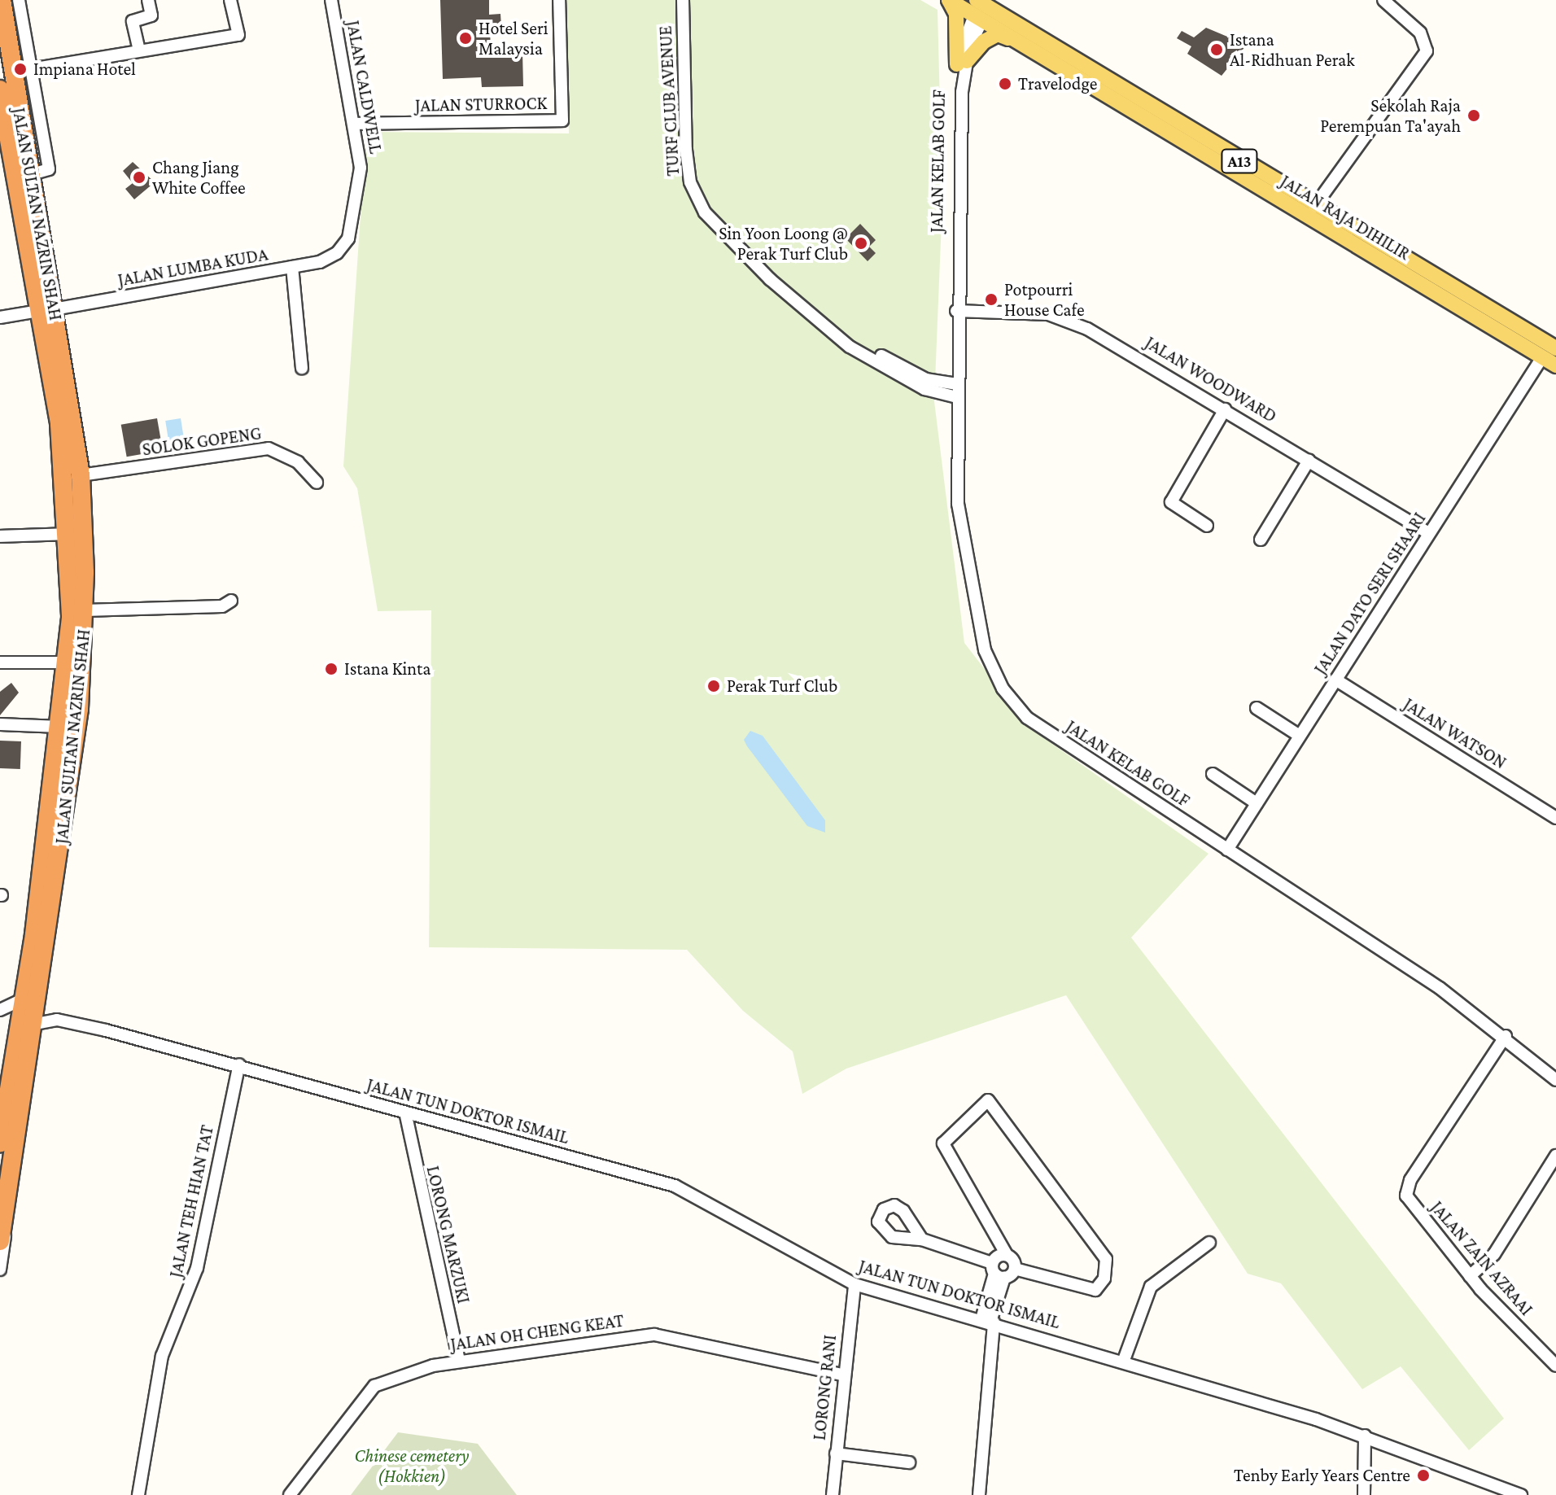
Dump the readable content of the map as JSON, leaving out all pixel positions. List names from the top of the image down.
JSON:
{
  "streets": {
    "highway": ["JALAN SULTAN NAZRIN SHAH"],
    "main road": ["A13", "JALAN RAJA DIHILIR"],
    "street": [
      "JALAN CALDWELL",
      "TURF CLUB AVENUE",
      "JALAN STURROCK",
      "JALAN KELAB GOLF",
      "JALAN LUMBA KUDA",
      "JALAN WOODWARD",
      "SOLOK GOPENG",
      "JALAN DATO SERI SHAARI",
      "JALAN WATSON",
      "JALAN TUN DOKTOR ISMAIL",
      "JALAN TEH HIAN TAT",
      "LORONG MARZUKI",
      "JALAN ZAIN AZRAAI",
      "JALAN OH CHENG KEAT",
      "LORONG RANI"
    ]
  },
  "crossings": [
    ["JALAN CALDWELL", "JALAN STURROCK"],
    ["JALAN CALDWELL", "JALAN LUMBA KUDA"],
    ["TURF CLUB AVENUE", "JALAN KELAB GOLF"],
    ["JALAN KELAB GOLF", "JALAN WOODWARD"],
    ["JALAN KELAB GOLF", "JALAN DATO SERI SHAARI"],
    ["JALAN KELAB GOLF", "JALAN ZAIN AZRAAI"],
    ["JALAN SULTAN NAZRIN SHAH", "JALAN LUMBA KUDA"],
    ["JALAN SULTAN NAZRIN SHAH", "SOLOK GOPENG"],
    ["JALAN SULTAN NAZRIN SHAH", "JALAN TUN DOKTOR ISMAIL"],
    ["JALAN RAJA DIHILIR", "JALAN DATO SERI SHAARI"],
    ["JALAN WOODWARD", "JALAN DATO SERI SHAARI"],
    ["JALAN DATO SERI SHAARI", "JALAN WATSON"],
    ["JALAN TUN DOKTOR ISMAIL", "JALAN TEH HIAN TAT"],
    ["JALAN TUN DOKTOR ISMAIL", "LORONG MARZUKI"],
    ["JALAN TUN DOKTOR ISMAIL", "LORONG RANI"],
    ["LORONG MARZUKI", "JALAN OH CHENG KEAT"],
    ["JALAN OH CHENG KEAT", "LORONG RANI"]
  ],
  "parks": ["Chinese cemetery (Hokkien)"],
  "places": [
    "Hotel Seri Malaysia",
    "Istana Al-Ridhuan Perak",
    "Impiana Hotel",
    "Travelodge",
    "Sekolah Raja Perempuan Ta'ayah",
    "Chang Jiang White Coffee",
    "Sin Yoon Loong @ Perak Turf Club",
    "Potpourri House Cafe",
    "Istana Kinta",
    "Perak Turf Club",
    "Tenby Early Years Centre"
  ]
}
